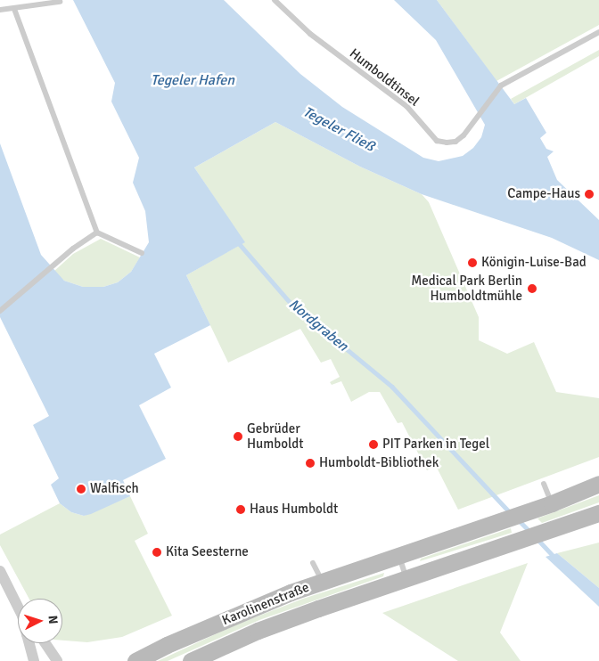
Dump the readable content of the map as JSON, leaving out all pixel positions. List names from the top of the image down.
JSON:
{
  "streets": {
    "main road": ["Karolinenstraße"],
    "lane": ["Humboldtinsel"]
  },
  "water": ["Tegeler Hafen", "Tegeler Fließ", "Nordgraben"],
  "places": [
    "Campe-Haus",
    "Königin-Luise-Bad",
    "Medical Park Berlin Humboldtmühle",
    "Gebrüder Humboldt",
    "PIT Parken in Tegel",
    "Humboldt-Bibliothek",
    "Walfisch",
    "Haus Humboldt",
    "Kita Seesterne"
  ],
  "north": "right"
}
